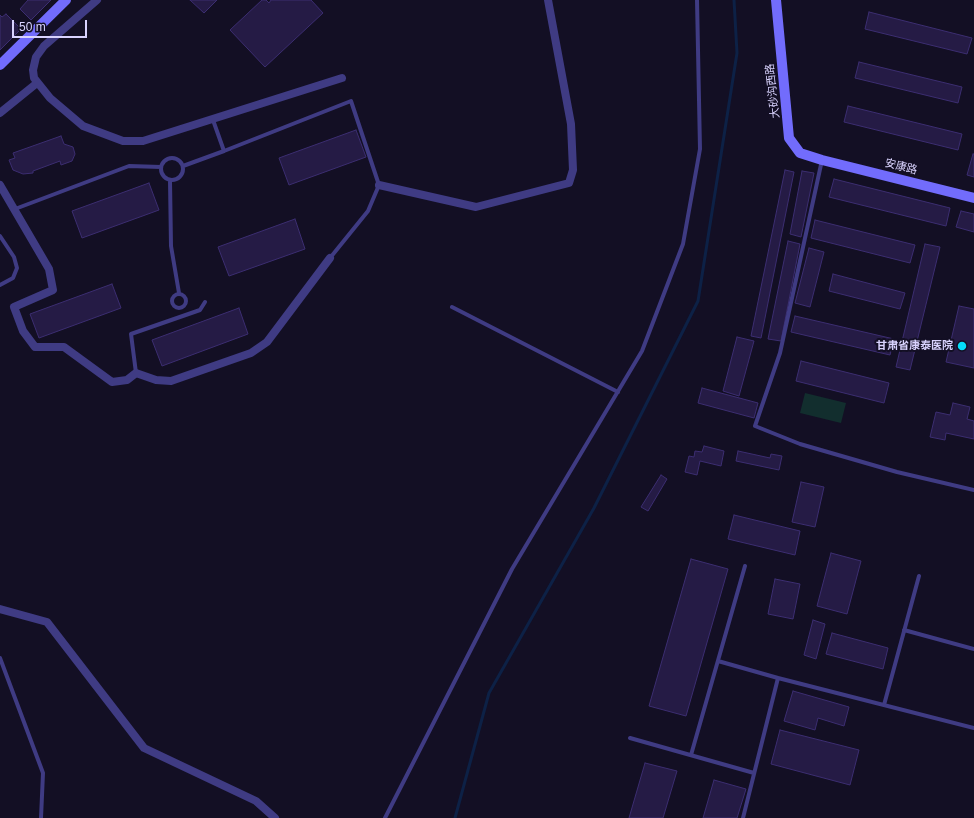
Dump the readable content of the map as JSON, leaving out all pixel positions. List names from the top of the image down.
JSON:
{
  "streets": {
    "street": ["大砂沟西路", "安康路"]
  },
  "crossings": [
    ["大砂沟西路", "安康路"]
  ],
  "places": ["甘肃省康泰医院"],
  "scale_bar": "50 m"
}
